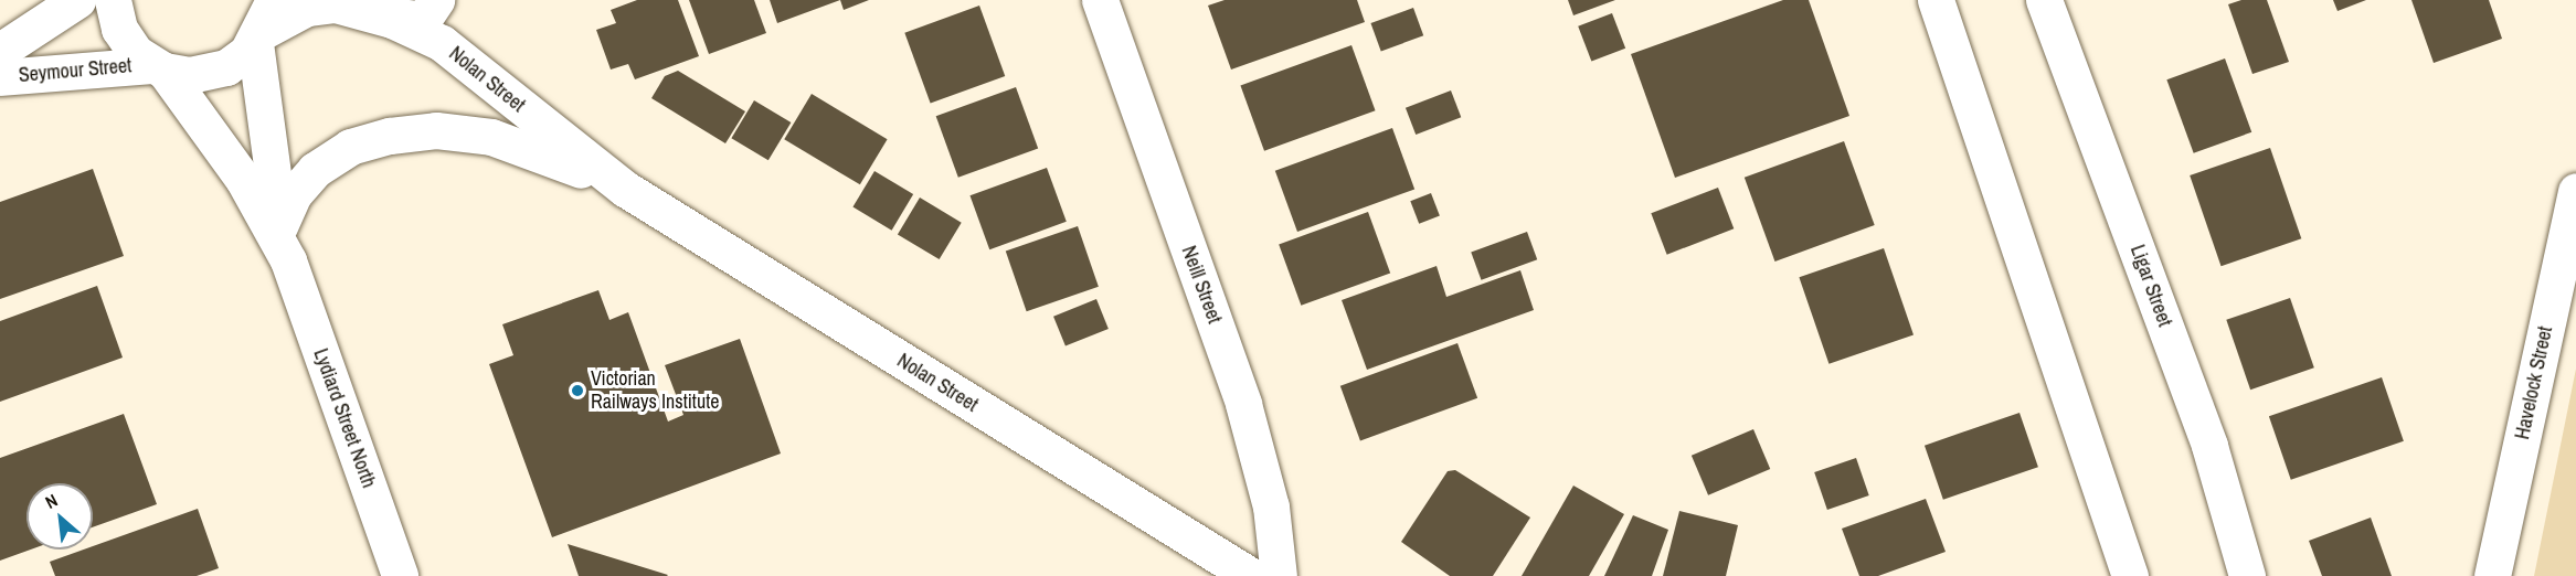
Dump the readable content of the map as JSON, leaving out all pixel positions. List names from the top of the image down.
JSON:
{
  "streets": {
    "street": [
      "Seymour Street",
      "Nolan Street",
      "Neill Street",
      "Ligar Street",
      "Havelock Street",
      "Lydiard Street North"
    ]
  },
  "crossings": [
    ["Seymour Street", "Nolan Street"],
    ["Seymour Street", "Lydiard Street North"],
    ["Nolan Street", "Lydiard Street North"]
  ],
  "places": ["Victorian Railways Institute"],
  "north": "top left"
}
